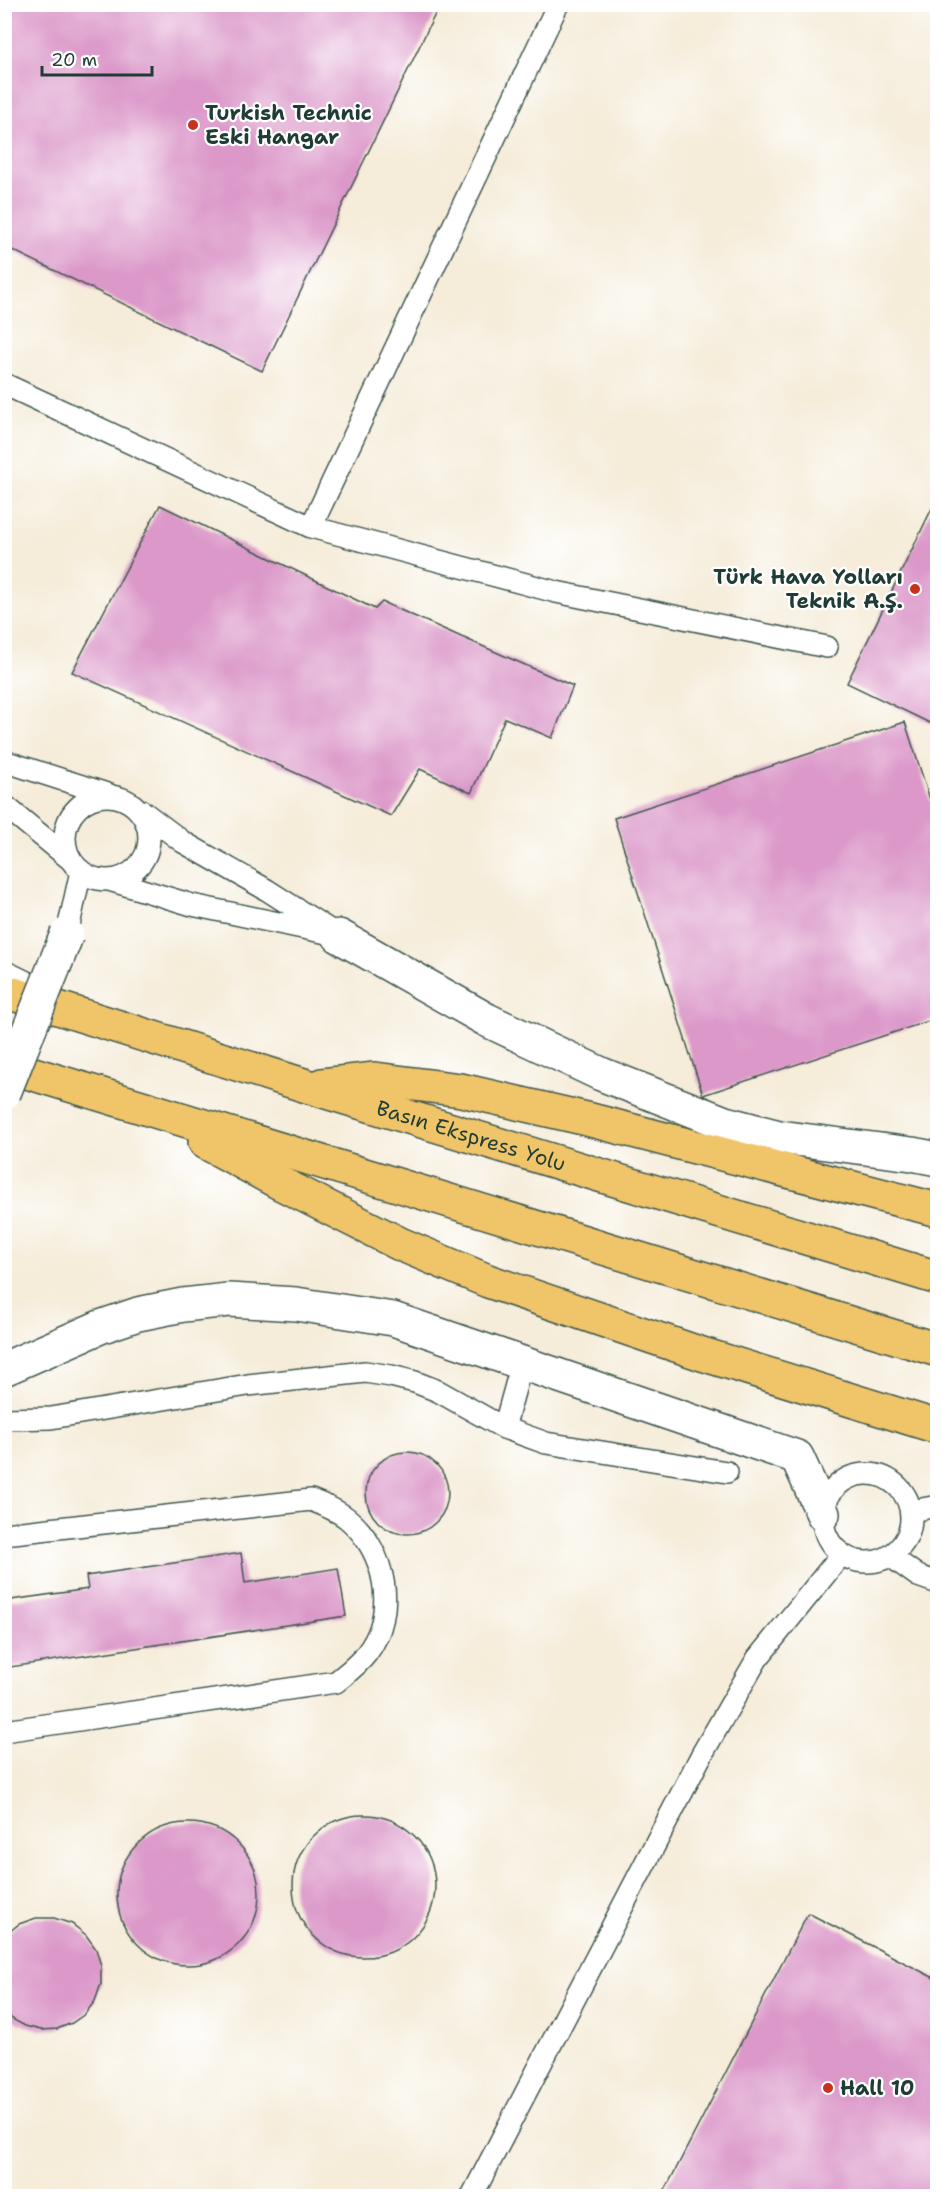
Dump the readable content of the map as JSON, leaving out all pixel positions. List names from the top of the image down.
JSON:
{
  "streets": {
    "main road": ["Basın Ekspress Yolu"]
  },
  "places": ["Turkish Technic Eski Hangar", "Türk Hava Yolları Teknik A.Ş.", "Hall 10"],
  "scale_bar": "20 m"
}
